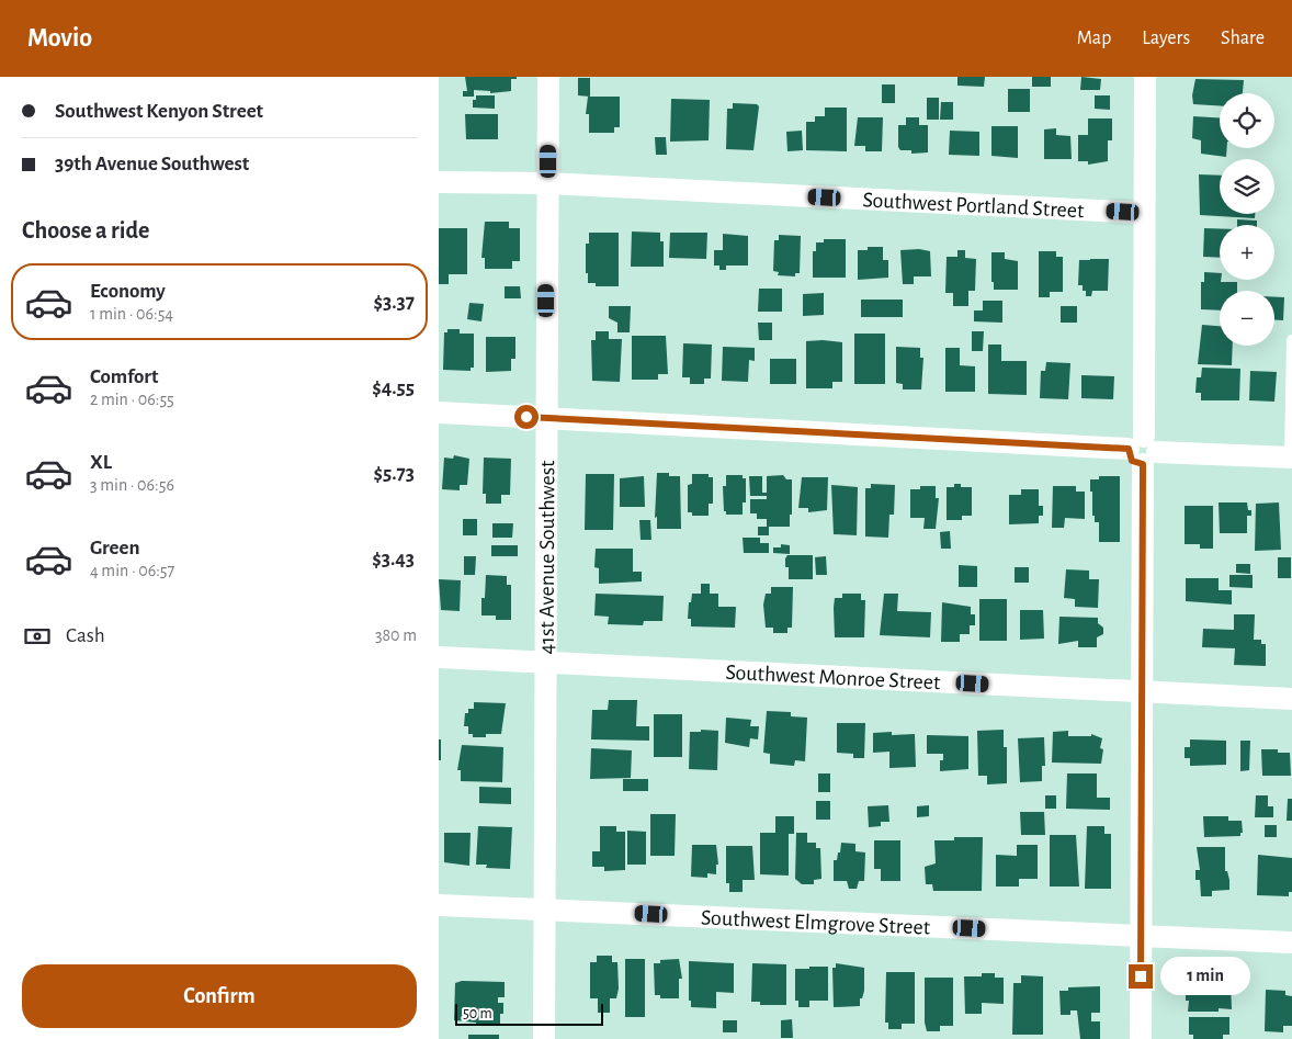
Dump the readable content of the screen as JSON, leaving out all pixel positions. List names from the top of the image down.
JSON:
{
  "streets": {
    "street": [
      "Southwest Portland Street",
      "41st Avenue Southwest",
      "Southwest Monroe Street",
      "Southwest Elmgrove Street"
    ]
  },
  "crossings": [
    ["Southwest Portland Street", "41st Avenue Southwest"],
    ["41st Avenue Southwest", "Southwest Monroe Street"],
    ["41st Avenue Southwest", "Southwest Elmgrove Street"]
  ],
  "scale_bar": "50 m",
  "page": {
    "header": "Movio",
    "nav": ["Map", "Layers", "Share"],
    "banner": ["Southwest Kenyon Street", "39th Avenue Southwest"],
    "map_buttons": ["+", "−"],
    "heading": "Choose a ride",
    "list": [
      {
        "name": "Economy",
        "note": "1 min · 06:54",
        "value": "$3.37"
      },
      {
        "name": "Comfort",
        "note": "2 min · 06:55",
        "value": "$4.55"
      },
      {
        "name": "XL",
        "note": "3 min · 06:56",
        "value": "$5.73"
      },
      {
        "name": "Green",
        "note": "4 min · 06:57",
        "value": "$3.43"
      }
    ],
    "pay": ["Cash", "380 m"],
    "buttons": "Confirm",
    "bubble": "1 min",
    "scale": "50 m"
  }
}
